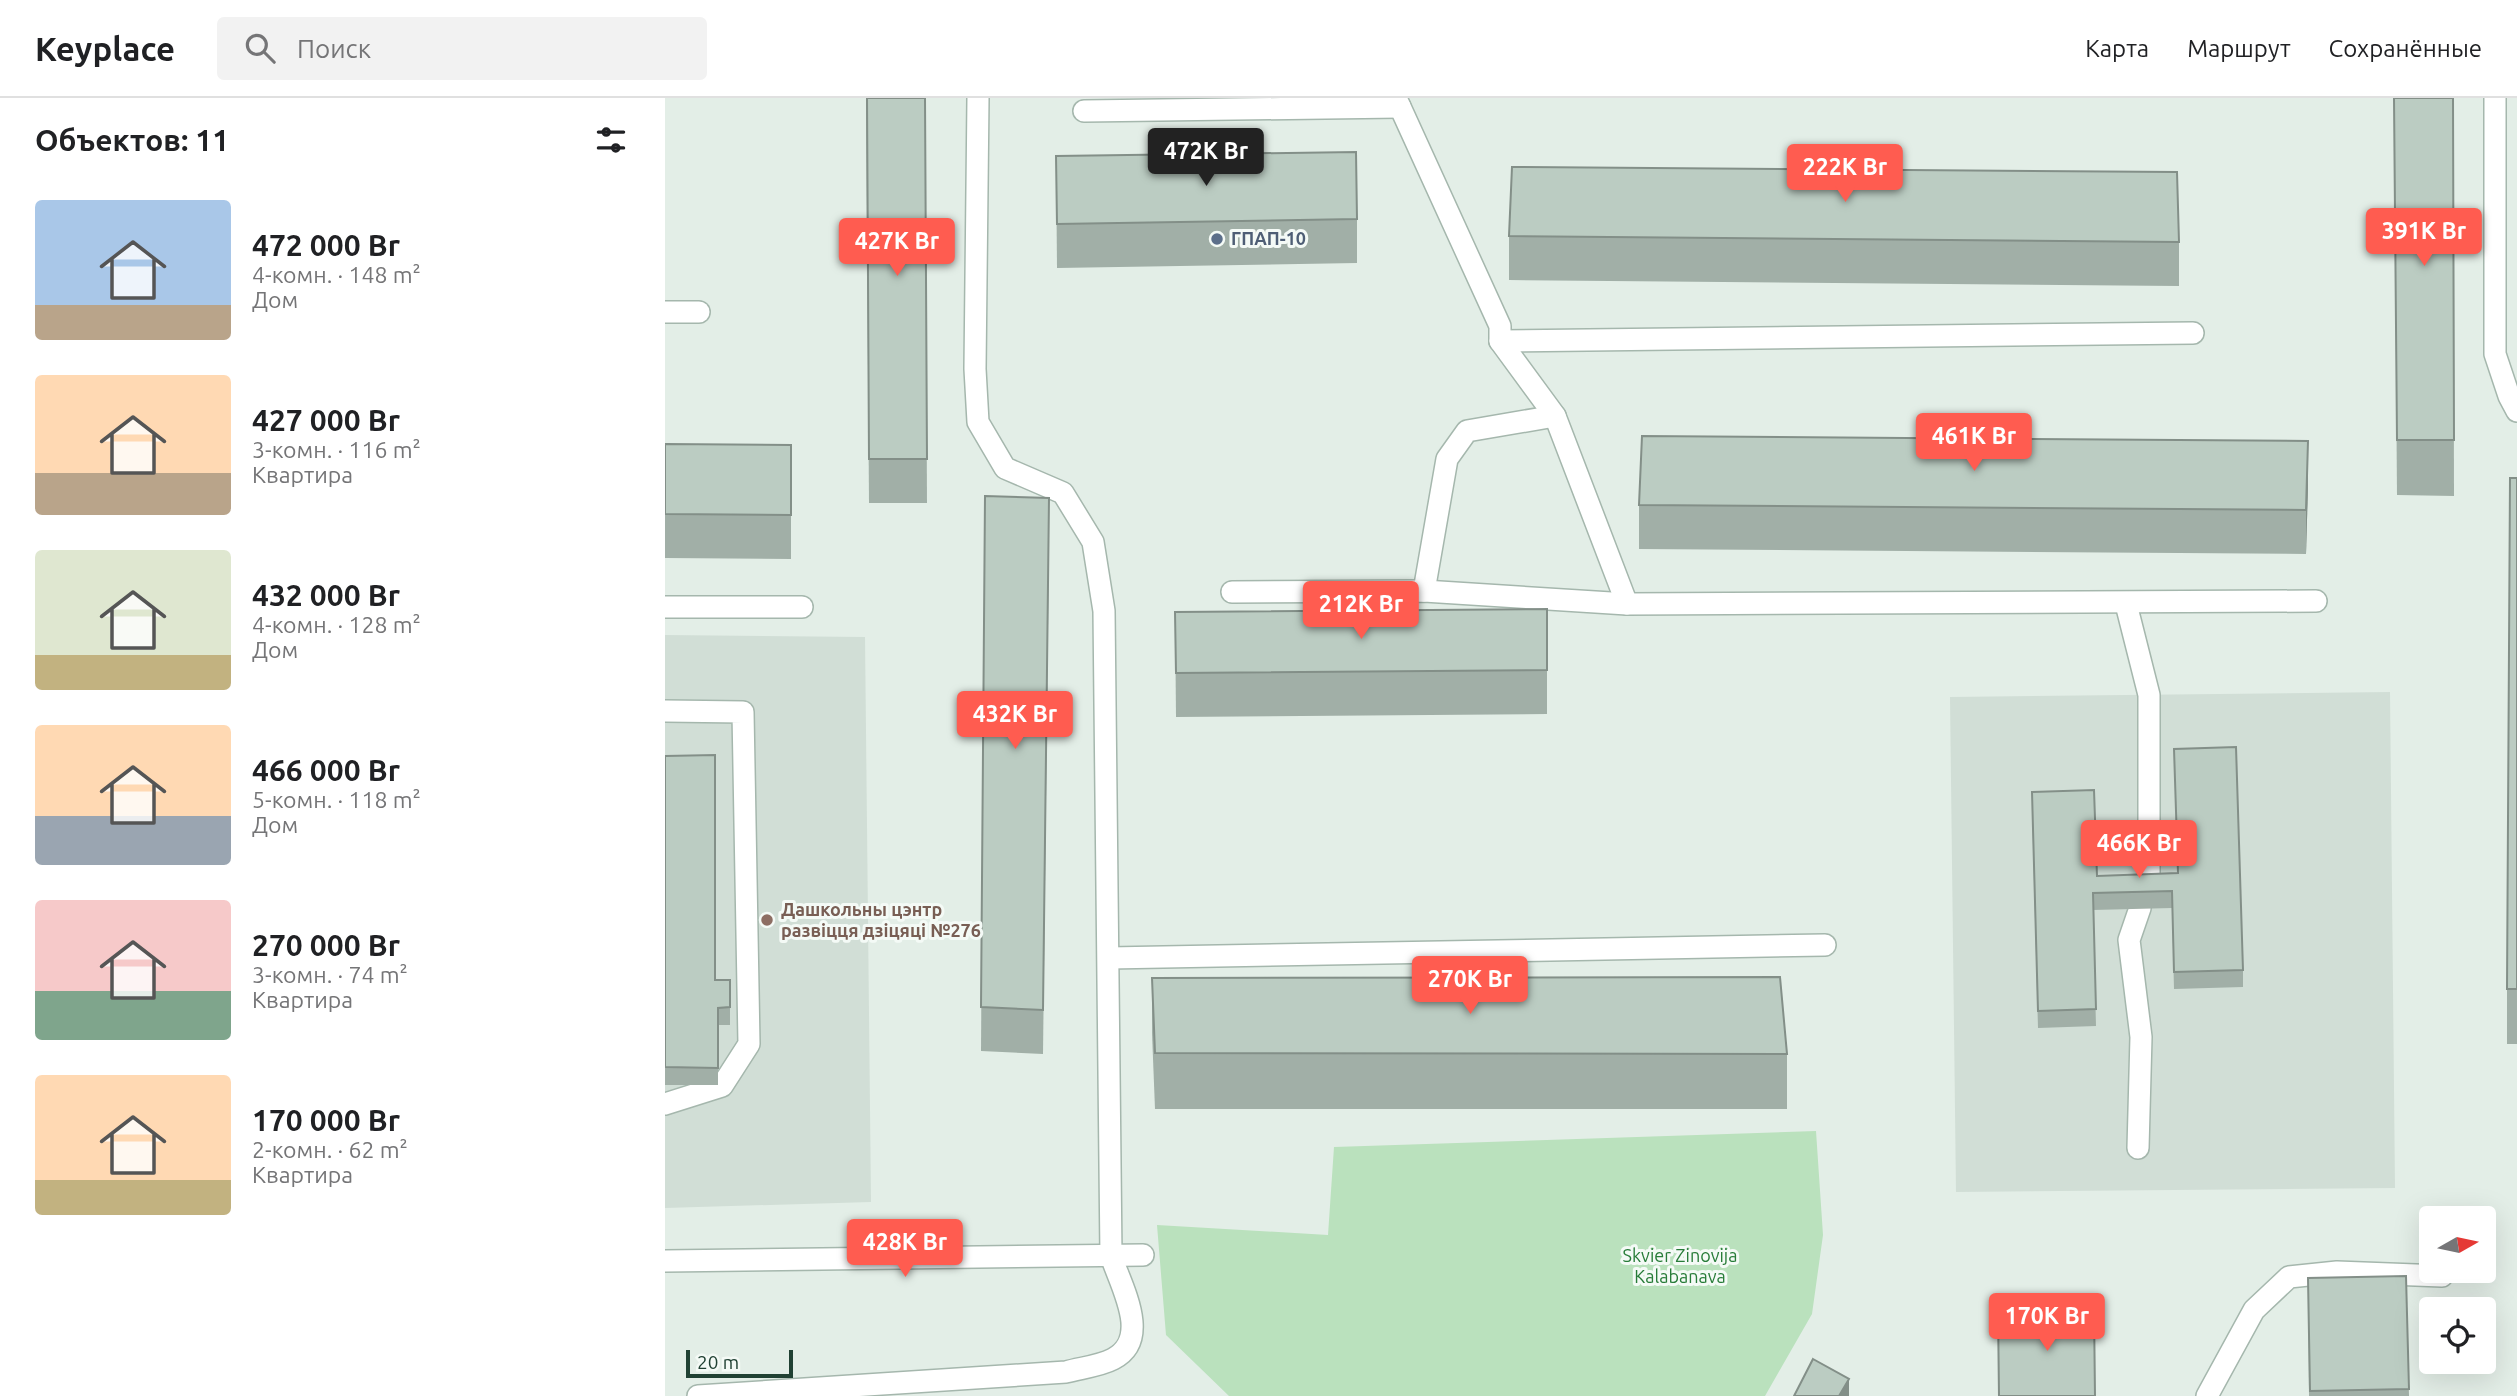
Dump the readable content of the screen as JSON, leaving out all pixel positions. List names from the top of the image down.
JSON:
{
  "parks": ["Skvier Zinovija Kalabanava"],
  "places": ["ГПАП-10", "Дашкольны цэнтр развіцця дзіцяці №276"],
  "scale_bar": "20 m",
  "north": "right",
  "page": {
    "header": "Keyplace",
    "search": "Поиск",
    "nav": ["Карта", "Маршрут", "Сохранённые"],
    "heading": "Объектов: 11",
    "price": [
      "472K Br",
      "222K Br",
      "391K Br",
      "427K Br",
      "461K Br",
      "212K Br",
      "432K Br",
      "466K Br",
      "270K Br",
      "428K Br",
      "170K Br"
    ],
    "list": [
      {
        "name": "472 000 Br",
        "note": "4-комн. · 148 m² · Дом"
      },
      {
        "name": "427 000 Br",
        "note": "3-комн. · 116 m² · Квартира"
      },
      {
        "name": "432 000 Br",
        "note": "4-комн. · 128 m² · Дом"
      },
      {
        "name": "466 000 Br",
        "note": "5-комн. · 118 m² · Дом"
      },
      {
        "name": "270 000 Br",
        "note": "3-комн. · 74 m² · Квартира"
      },
      {
        "name": "170 000 Br",
        "note": "2-комн. · 62 m² · Квартира"
      }
    ],
    "scale": "20 m"
  }
}
